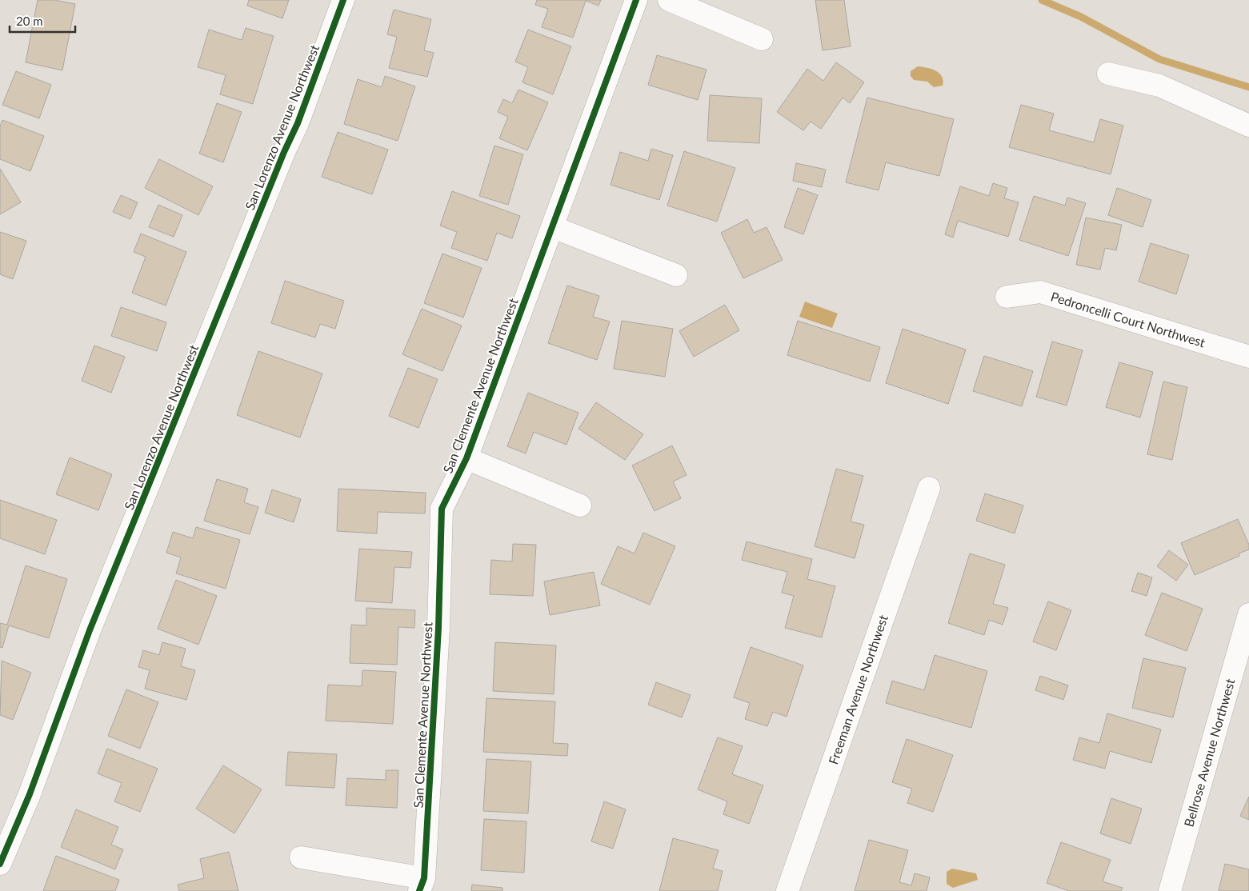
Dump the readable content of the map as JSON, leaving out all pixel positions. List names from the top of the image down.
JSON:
{
  "streets": {
    "street": [
      "San Lorenzo Avenue Northwest",
      "Pedroncelli Court Northwest",
      "San Clemente Avenue Northwest",
      "Freeman Avenue Northwest",
      "Bellrose Avenue Northwest"
    ]
  },
  "scale_bar": "20 m"
}
